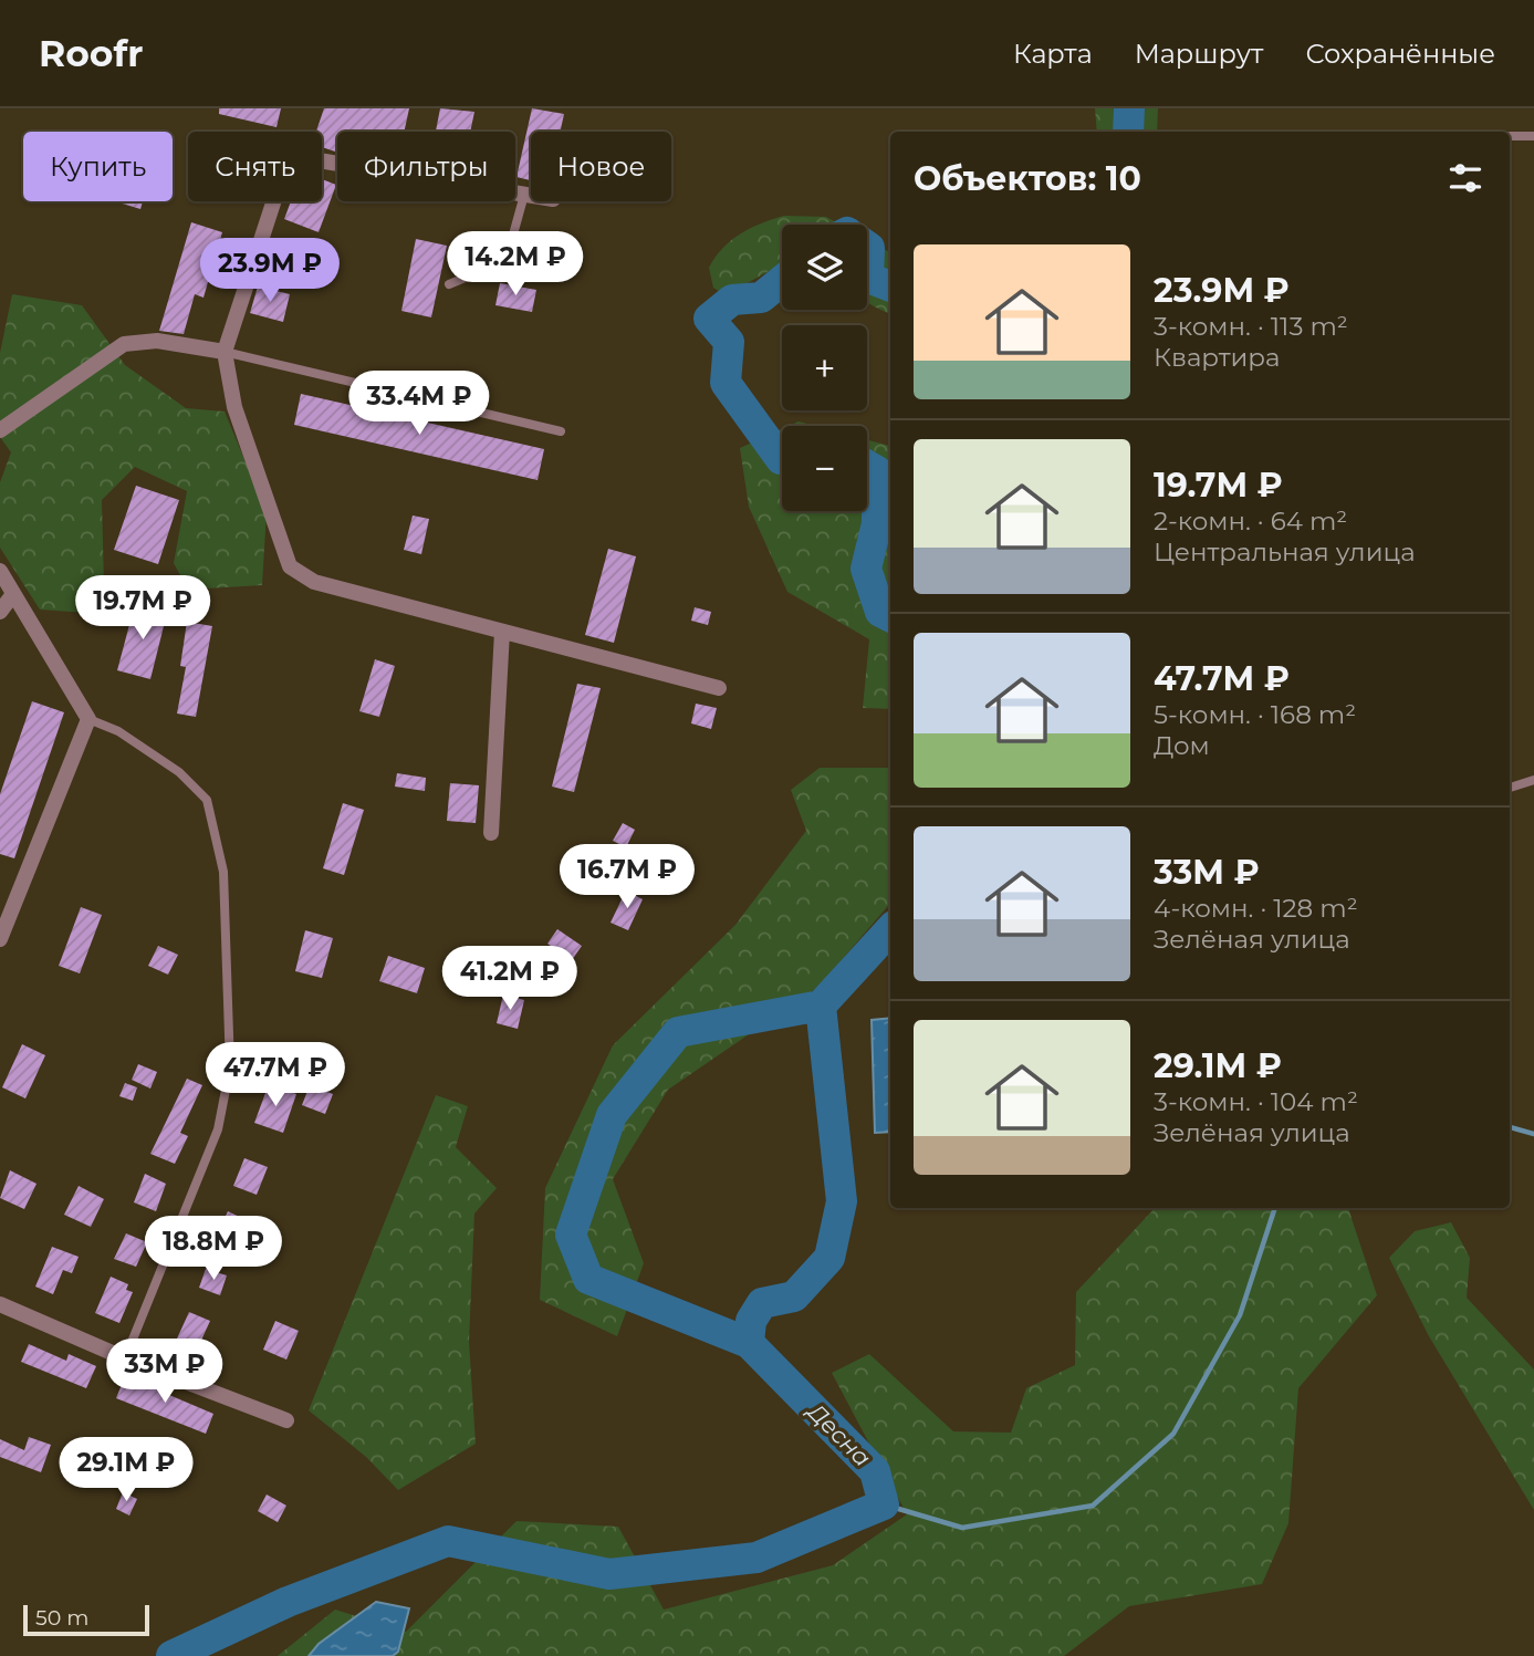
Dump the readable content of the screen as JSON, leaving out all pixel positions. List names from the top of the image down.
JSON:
{
  "water": ["Десна"],
  "scale_bar": "50 m",
  "page": {
    "header": "Roofr",
    "nav": ["Карта", "Маршрут", "Сохранённые"],
    "chip": [
      "Купить",
      "Снять",
      "Фильтры",
      "Новое"
    ],
    "heading": "Объектов: 10",
    "map_buttons": ["+", "−"],
    "list": [
      {
        "name": "23.9M ₽",
        "note": "3-комн. · 113 m² · Квартира"
      },
      {
        "name": "19.7M ₽",
        "note": "2-комн. · 64 m² · Центральная улица"
      },
      {
        "name": "47.7M ₽",
        "note": "5-комн. · 168 m² · Дом"
      },
      {
        "name": "33M ₽",
        "note": "4-комн. · 128 m² · Зелёная улица"
      },
      {
        "name": "29.1M ₽",
        "note": "3-комн. · 104 m² · Зелёная улица"
      }
    ],
    "price": [
      "14.2M ₽",
      "23.9M ₽",
      "33.4M ₽",
      "19.7M ₽",
      "16.7M ₽",
      "41.2M ₽",
      "47.7M ₽",
      "18.8M ₽",
      "33M ₽",
      "29.1M ₽"
    ],
    "scale": "50 m"
  }
}
